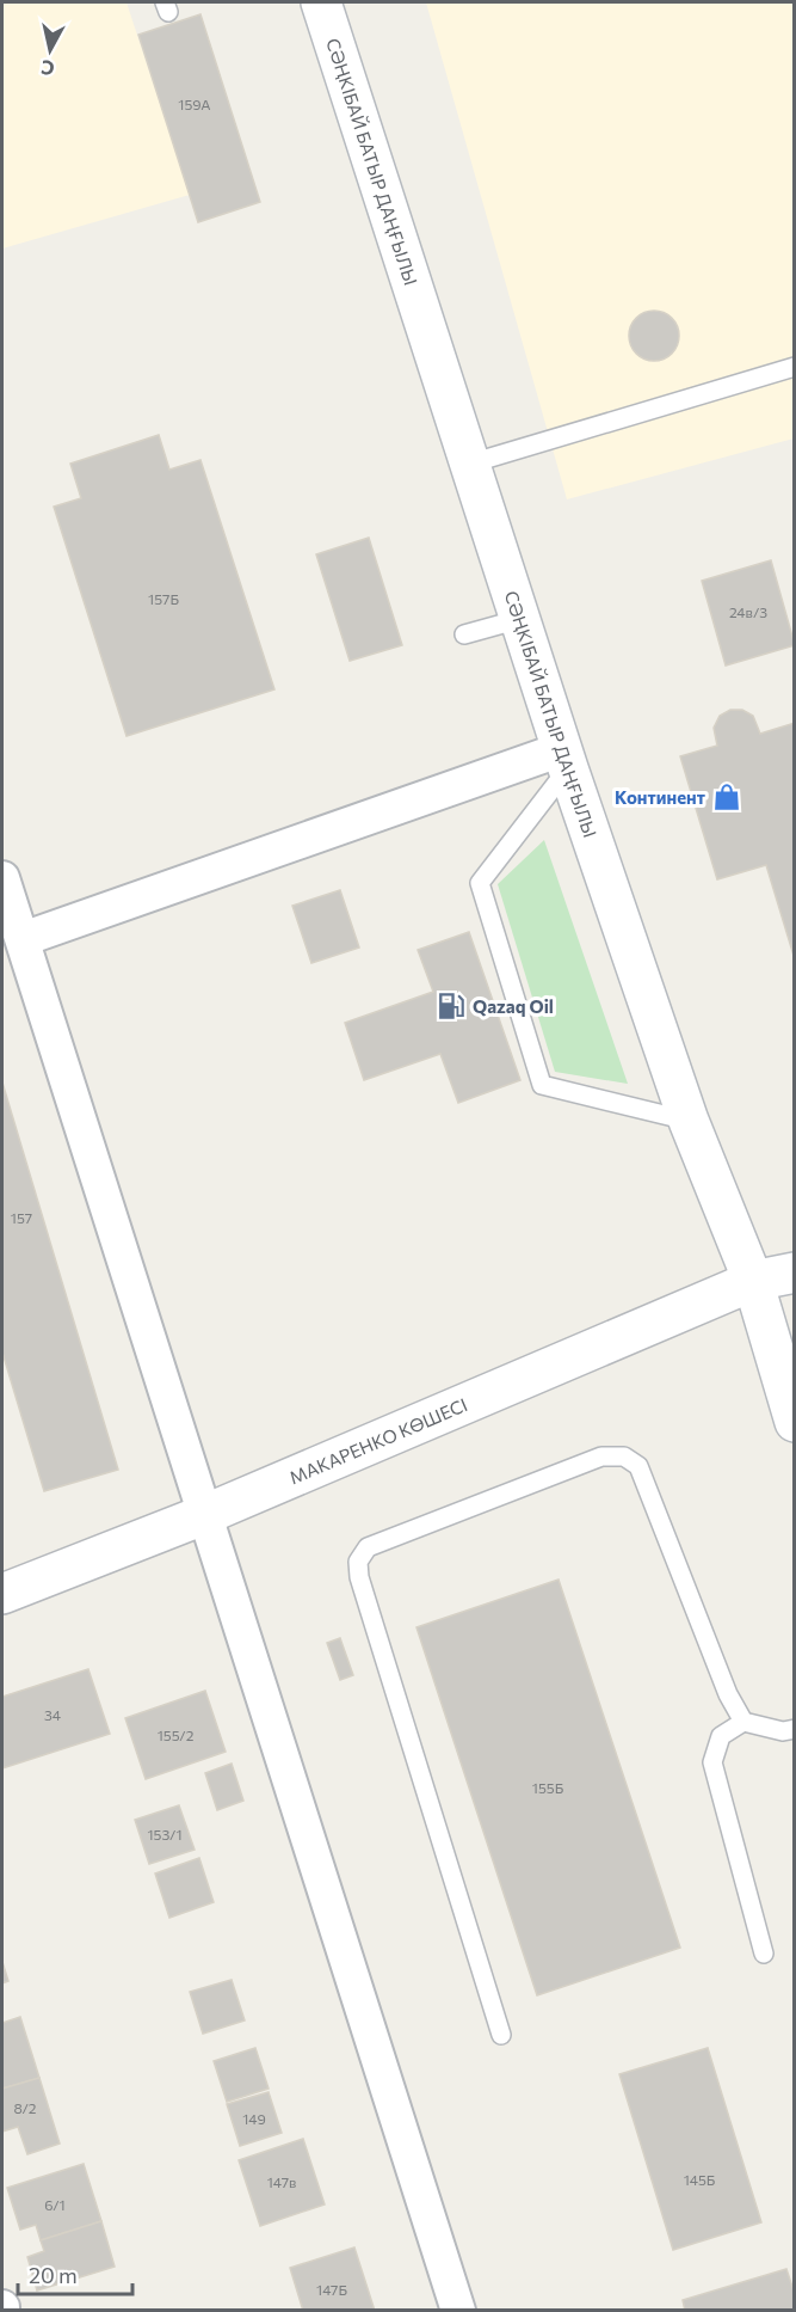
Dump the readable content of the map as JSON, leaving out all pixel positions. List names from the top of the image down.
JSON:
{
  "streets": {
    "main road": ["СӘҢКІБАЙ БАТЫР ДАҢҒЫЛЫ", "МАКАРЕНКО КӨШЕСІ"]
  },
  "crossings": [
    ["СӘҢКІБАЙ БАТЫР ДАҢҒЫЛЫ", "МАКАРЕНКО КӨШЕСІ"]
  ],
  "places": {
    "shop": ["Континент"],
    "fuel station": ["Qazaq Oil"]
  },
  "house_numbers": [
    "159А",
    "157Б",
    "24в/3",
    "157",
    "34",
    "155/2",
    "155Б",
    "153/1",
    "8/2",
    "149",
    "145Б",
    "147в",
    "6/1",
    "147Б"
  ],
  "scale_bar": "20 m",
  "north": "bottom"
}
